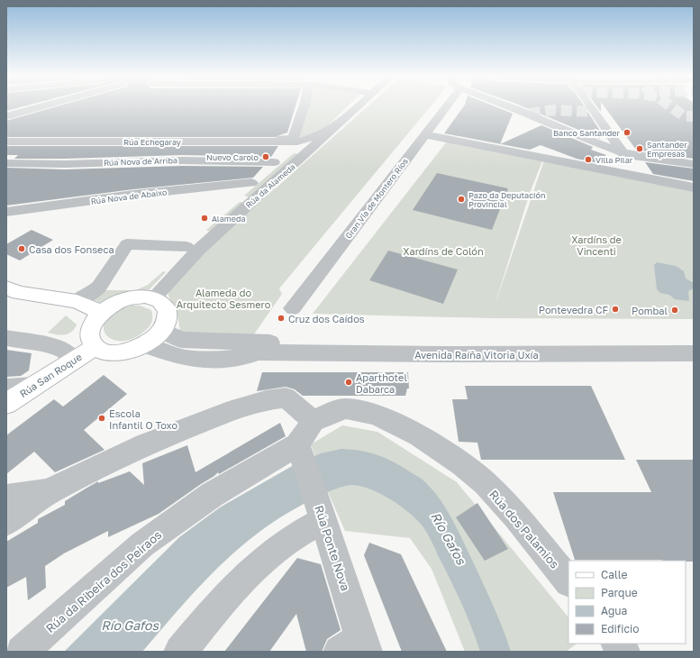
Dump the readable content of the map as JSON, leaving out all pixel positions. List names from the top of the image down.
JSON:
{
  "streets": {
    "main road": ["Rúa San Roque"],
    "street": [
      "Rúa Echegaray",
      "Rúa Nova de Arriba",
      "Rúa da Alameda",
      "Rúa Nova de Abaixo",
      "Gran Vía de Montero Ríos",
      "Avenida Raíña Vitoria Uxía",
      "Rúa dos Palamios",
      "Rúa Ponte Nova",
      "Rúa da Ribeira dos Peiraos"
    ]
  },
  "crossings": [
    ["Rúa Echegaray", "Rúa da Alameda"],
    ["Rúa da Alameda", "Avenida Raíña Vitoria Uxía"],
    ["Rúa da Alameda", "Rúa San Roque"],
    ["Avenida Raíña Vitoria Uxía", "Rúa San Roque"],
    ["Rúa Ponte Nova", "Rúa da Ribeira dos Peiraos"]
  ],
  "water": ["Río Gafos"],
  "parks": ["Xardíns de Vincenti", "Xardíns de Colón", "Alameda do Arquitecto Sesmero"],
  "places": [
    "Banco Santander",
    "Santander Empresas",
    "Nuevo Carolo",
    "Villa Pilar",
    "Pazo da Deputación Provincial",
    "Alameda",
    "Casa dos Fonseca",
    "Pontevedra CF",
    "Pombal",
    "Cruz dos Caídos",
    "Aparthotel Dabarca",
    "Escola Infantil O Toxo"
  ],
  "legend": [
    "Calle",
    "Parque",
    "Agua",
    "Edificio"
  ]
}
